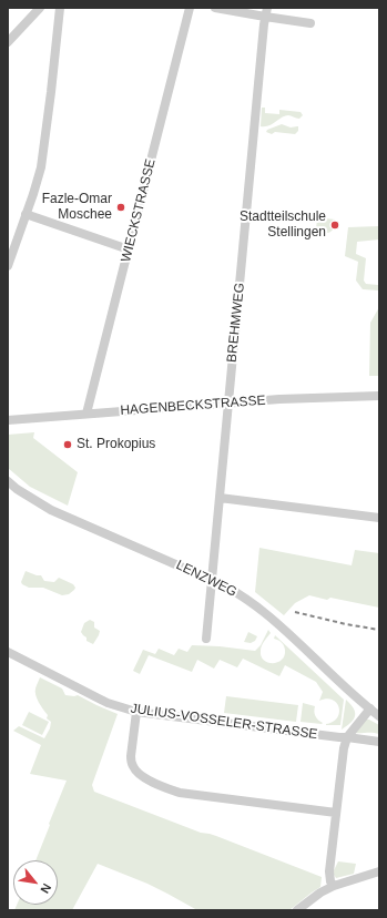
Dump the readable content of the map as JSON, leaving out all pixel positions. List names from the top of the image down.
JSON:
{
  "streets": {
    "street": [
      "WIECKSTRASSE",
      "BREHMWEG",
      "HAGENBECKSTRASSE",
      "LENZWEG",
      "JULIUS-VOSSELER-STRASSE"
    ]
  },
  "crossings": [
    ["WIECKSTRASSE", "HAGENBECKSTRASSE"],
    ["BREHMWEG", "HAGENBECKSTRASSE"],
    ["BREHMWEG", "LENZWEG"]
  ],
  "places": ["Fazle-Omar Moschee", "Stadtteilschule Stellingen", "St. Prokopius"],
  "north": "bottom right"
}
